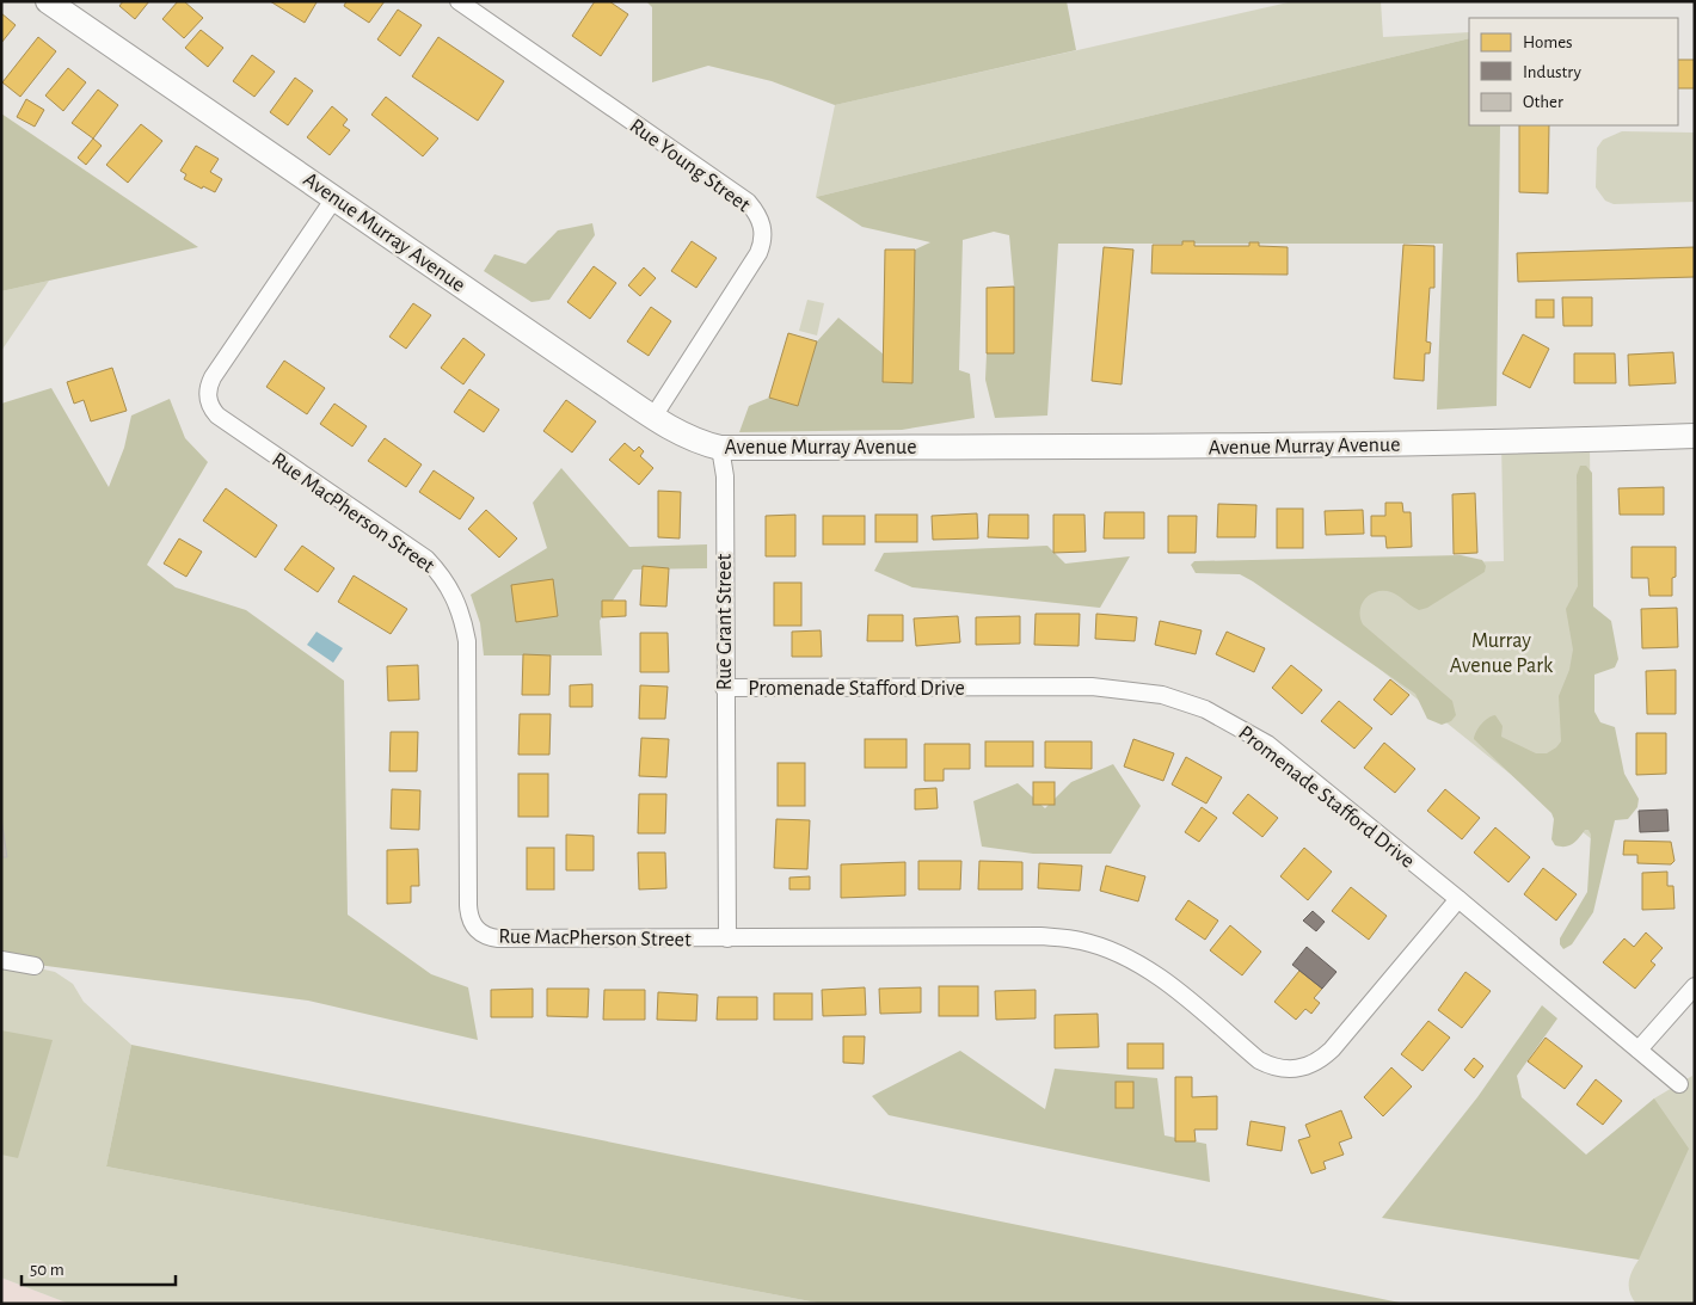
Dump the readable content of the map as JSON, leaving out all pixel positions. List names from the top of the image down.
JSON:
{
  "streets": {
    "street": [
      "Rue Young Street",
      "Avenue Murray Avenue",
      "Rue MacPherson Street",
      "Rue Grant Street",
      "Promenade Stafford Drive"
    ]
  },
  "crossings": [
    ["Rue Young Street", "Avenue Murray Avenue"],
    ["Avenue Murray Avenue", "Rue MacPherson Street"],
    ["Avenue Murray Avenue", "Rue Grant Street"],
    ["Rue MacPherson Street", "Rue Grant Street"],
    ["Rue MacPherson Street", "Promenade Stafford Drive"],
    ["Rue Grant Street", "Promenade Stafford Drive"]
  ],
  "parks": ["Murray Avenue Park"],
  "legend": ["Homes", "Industry", "Other"],
  "scale_bar": "50 m"
}
